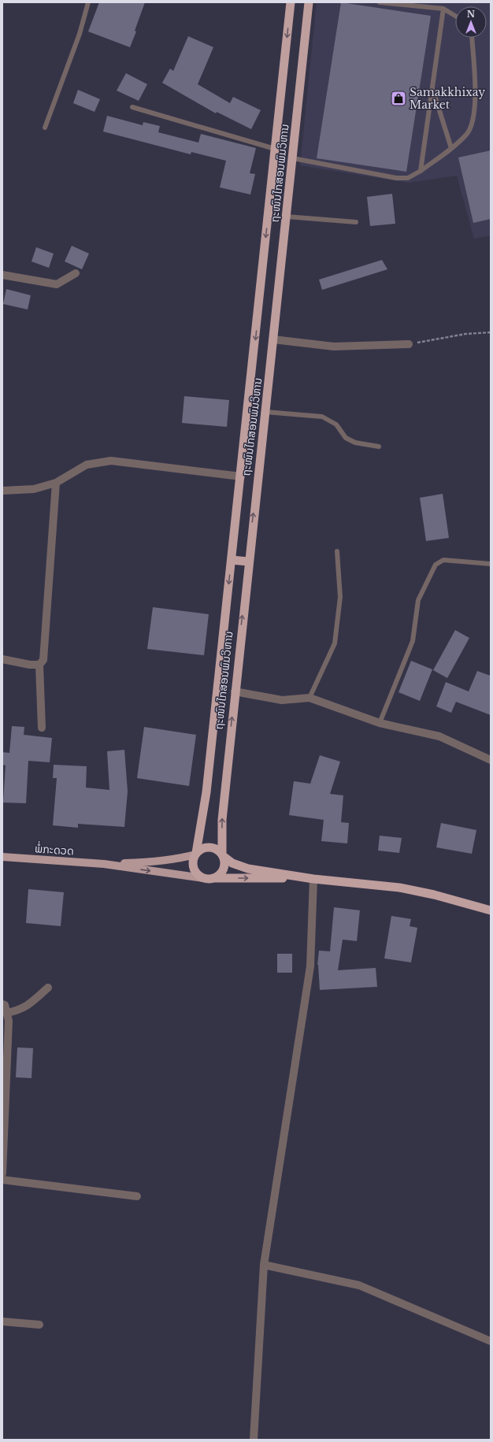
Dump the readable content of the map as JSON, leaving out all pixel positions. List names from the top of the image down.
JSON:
{
  "streets": {
    "highway": ["ຖະໜົນໄກສອນພົມວິຫານ"],
    "main road": ["ພໍ່ກະດວດ"]
  },
  "places": {
    "shop": ["Samakkhixay Market"]
  },
  "north": "top"
}
